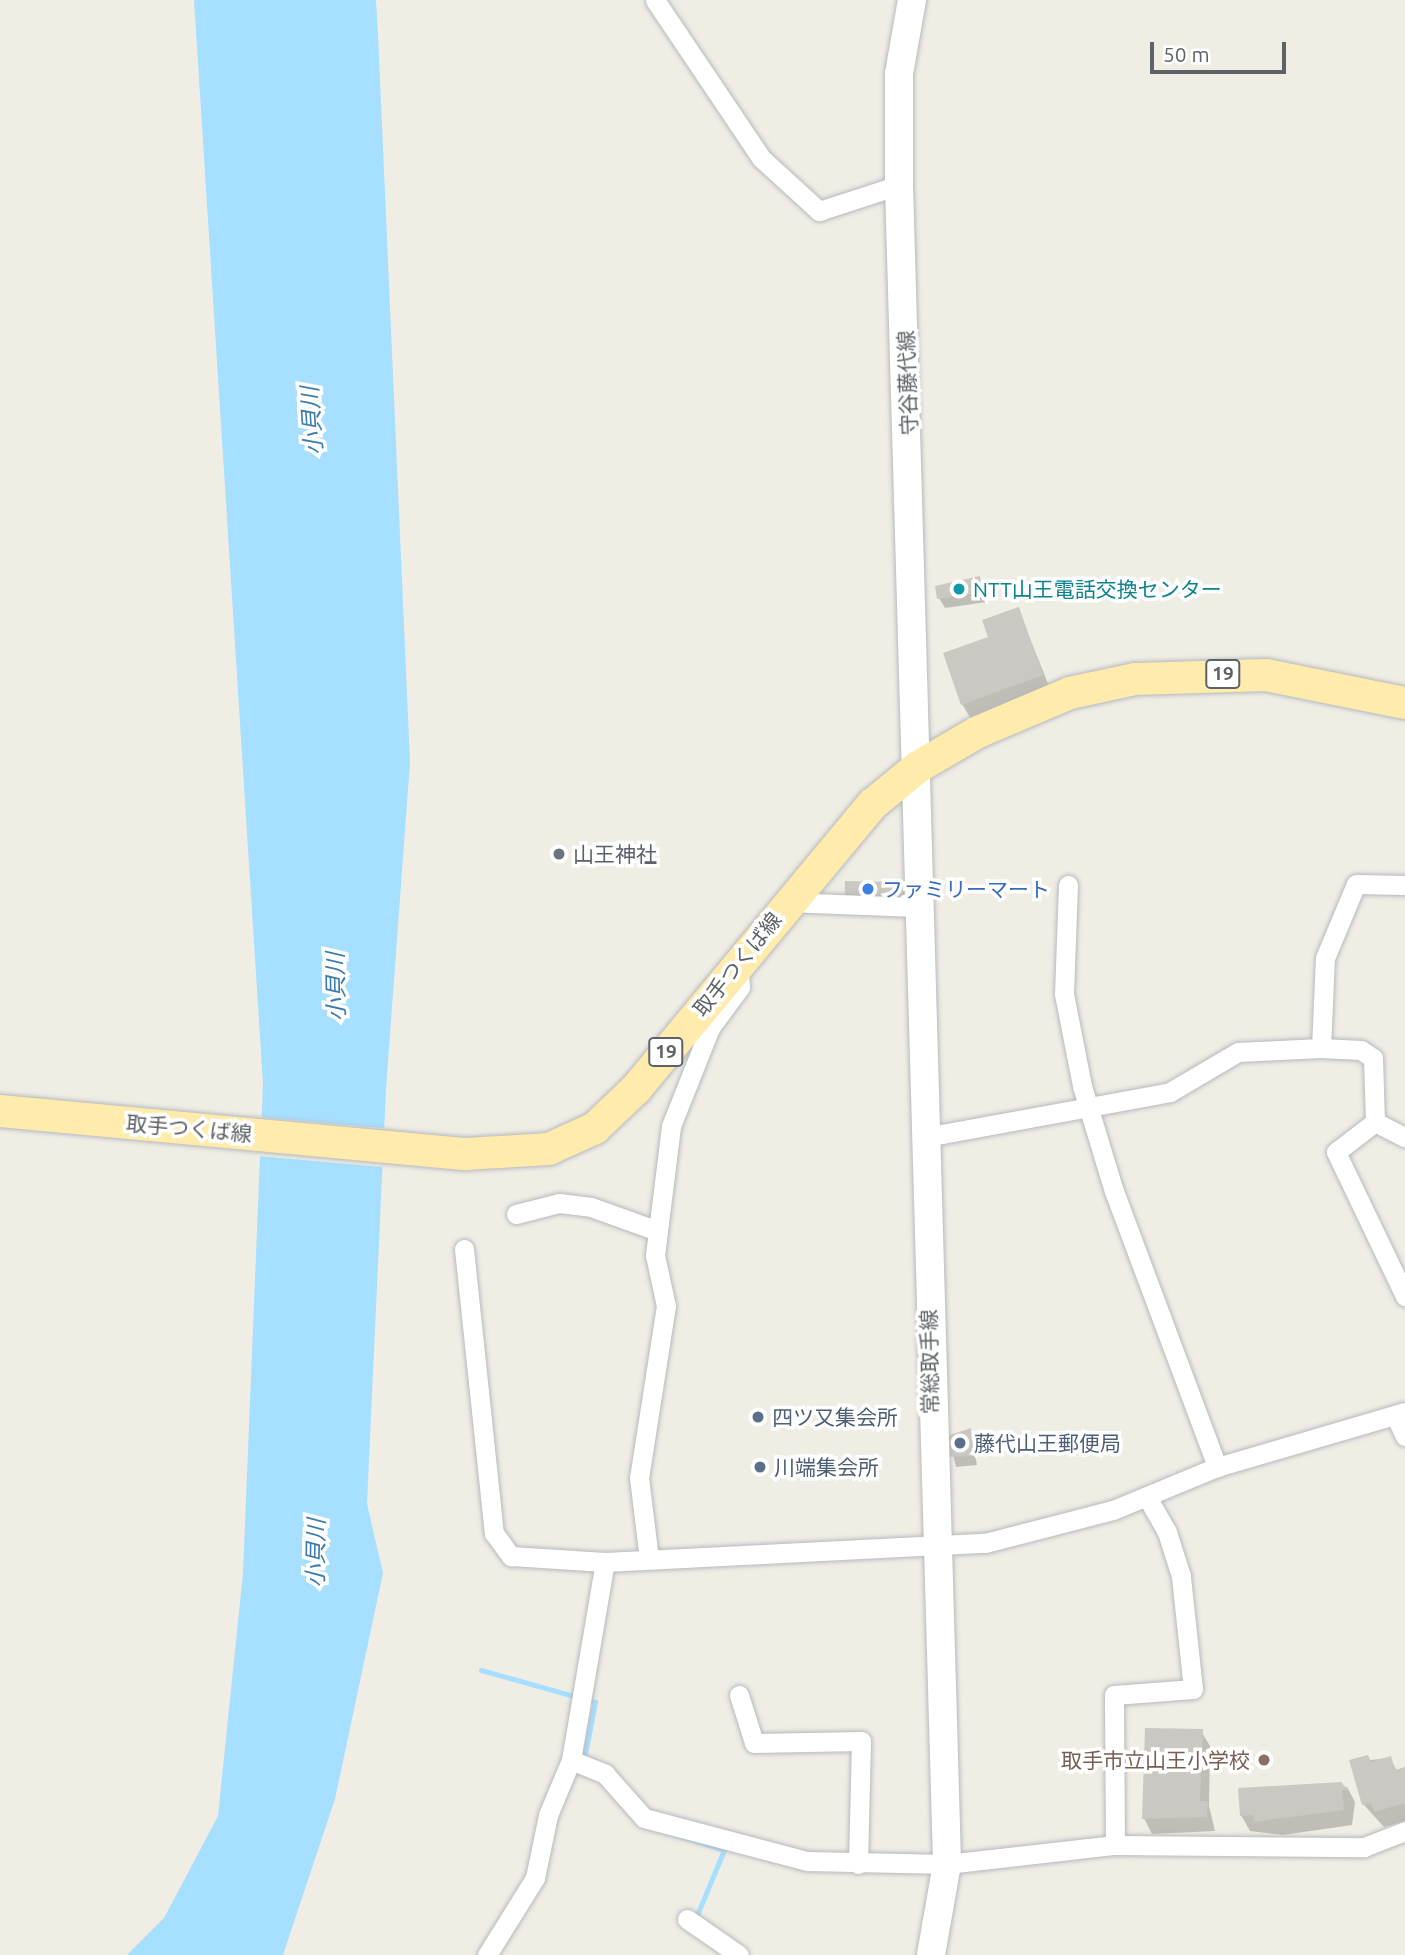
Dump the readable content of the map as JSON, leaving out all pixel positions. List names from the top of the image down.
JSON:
{
  "streets": {
    "main road": [
      "守谷藤代線",
      "19",
      "取手つくば線",
      "常総取手線"
    ]
  },
  "crossings": [
    ["守谷藤代線", "取手つくば線"],
    ["守谷藤代線", "常総取手線"],
    ["取手つくば線", "常総取手線"]
  ],
  "water": ["小貝川"],
  "places": [
    "NTT山王電話交換センター",
    "山王神社",
    "ファミリーマート",
    "四ツ又集会所",
    "藤代山王郵便局",
    "川端集会所",
    "取手市立山王小学校"
  ],
  "scale_bar": "50 m"
}
